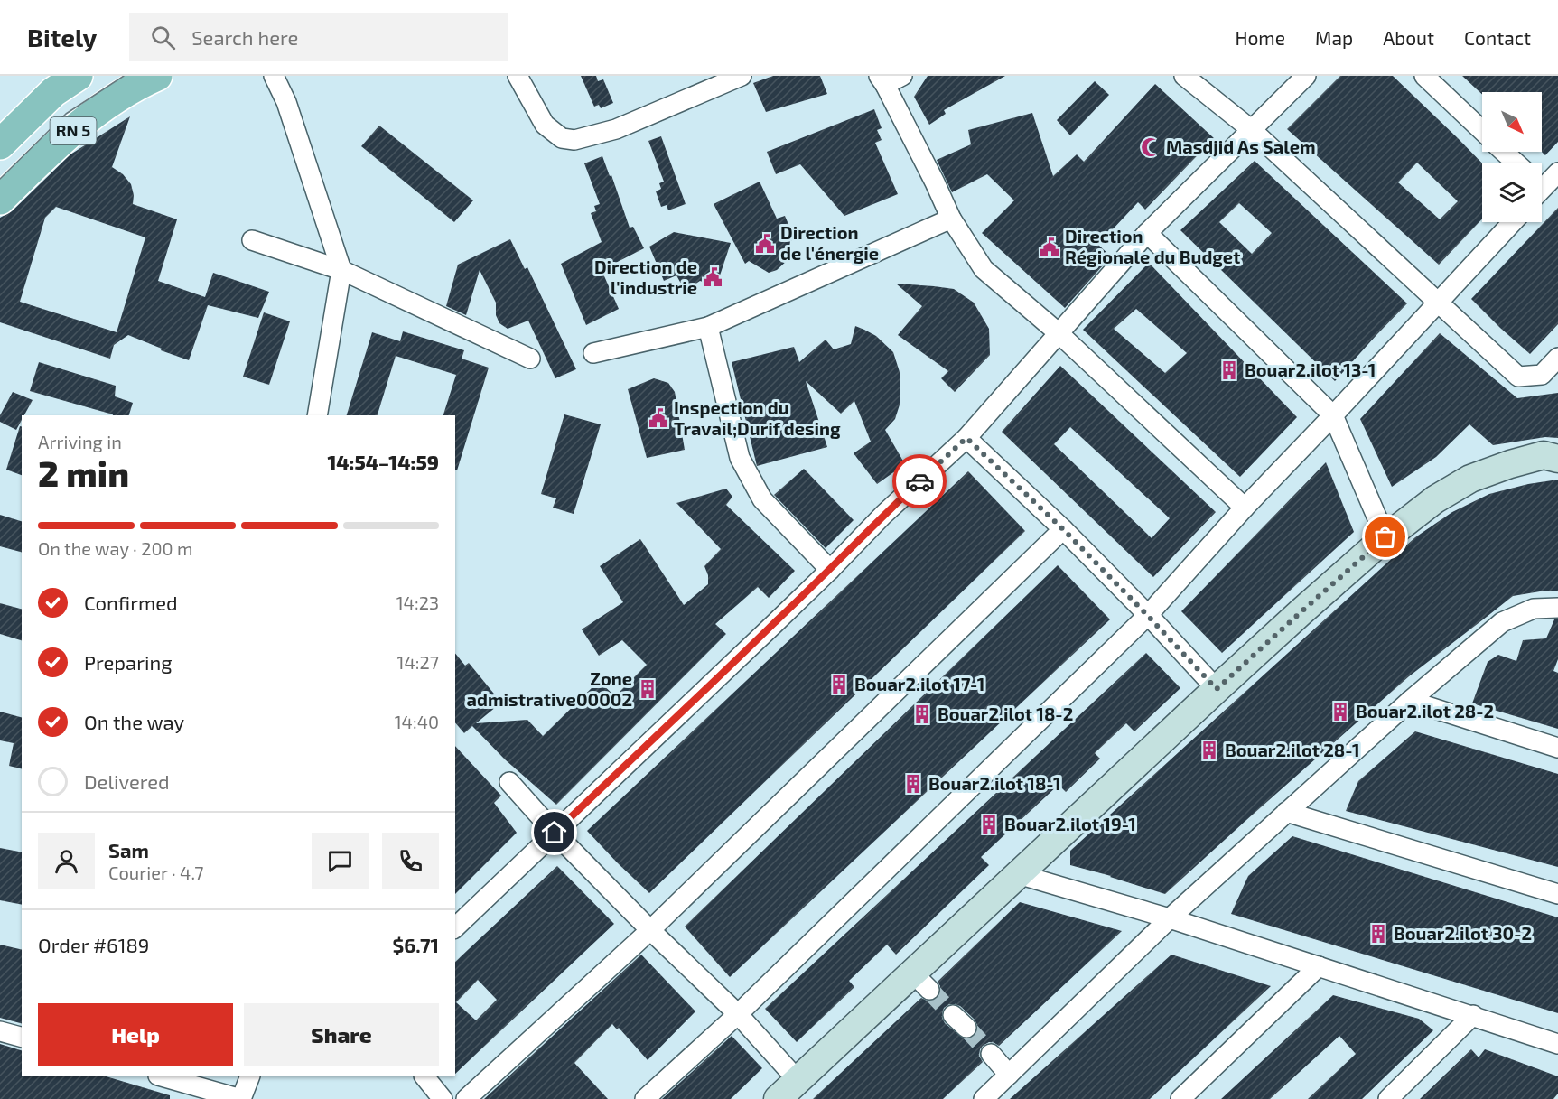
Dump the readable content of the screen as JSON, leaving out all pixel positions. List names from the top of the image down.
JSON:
{
  "streets": {
    "main road": ["RN 5"]
  },
  "places": {
    "mosque": ["Masdjid As Salem"],
    "public building": [
      "Direction de l'énergie",
      "Direction Régionale du Budget",
      "Direction de l'industrie",
      "Inspection du Travail;Durif desing"
    ],
    "building": [
      "Bouar2.ilot 13-1",
      "Bouar2.ilot 17-1",
      "Zone admistrative00002",
      "Bouar2.ilot 28-2",
      "Bouar2.ilot 18-2",
      "Bouar2.ilot 28-1",
      "Bouar2.ilot 18-1",
      "Bouar2.ilot 19-1",
      "Bouar2.ilot 30-2"
    ]
  },
  "north": "bottom right",
  "page": {
    "header": "Bitely",
    "search": "Search here",
    "nav": [
      "Home",
      "Map",
      "About",
      "Contact"
    ],
    "heading": ["2 min", "Arriving in", "14:54–14:59"],
    "panel": [
      "Sam",
      "Courier · 4.7",
      "Order #6189",
      "$6.71"
    ],
    "bar": "On the way · 200 m",
    "list": [
      ["Confirmed", "14:23"],
      ["Preparing", "14:27"],
      ["On the way", "14:40"],
      "Delivered"
    ],
    "buttons": ["Help", "Share"]
  }
}
